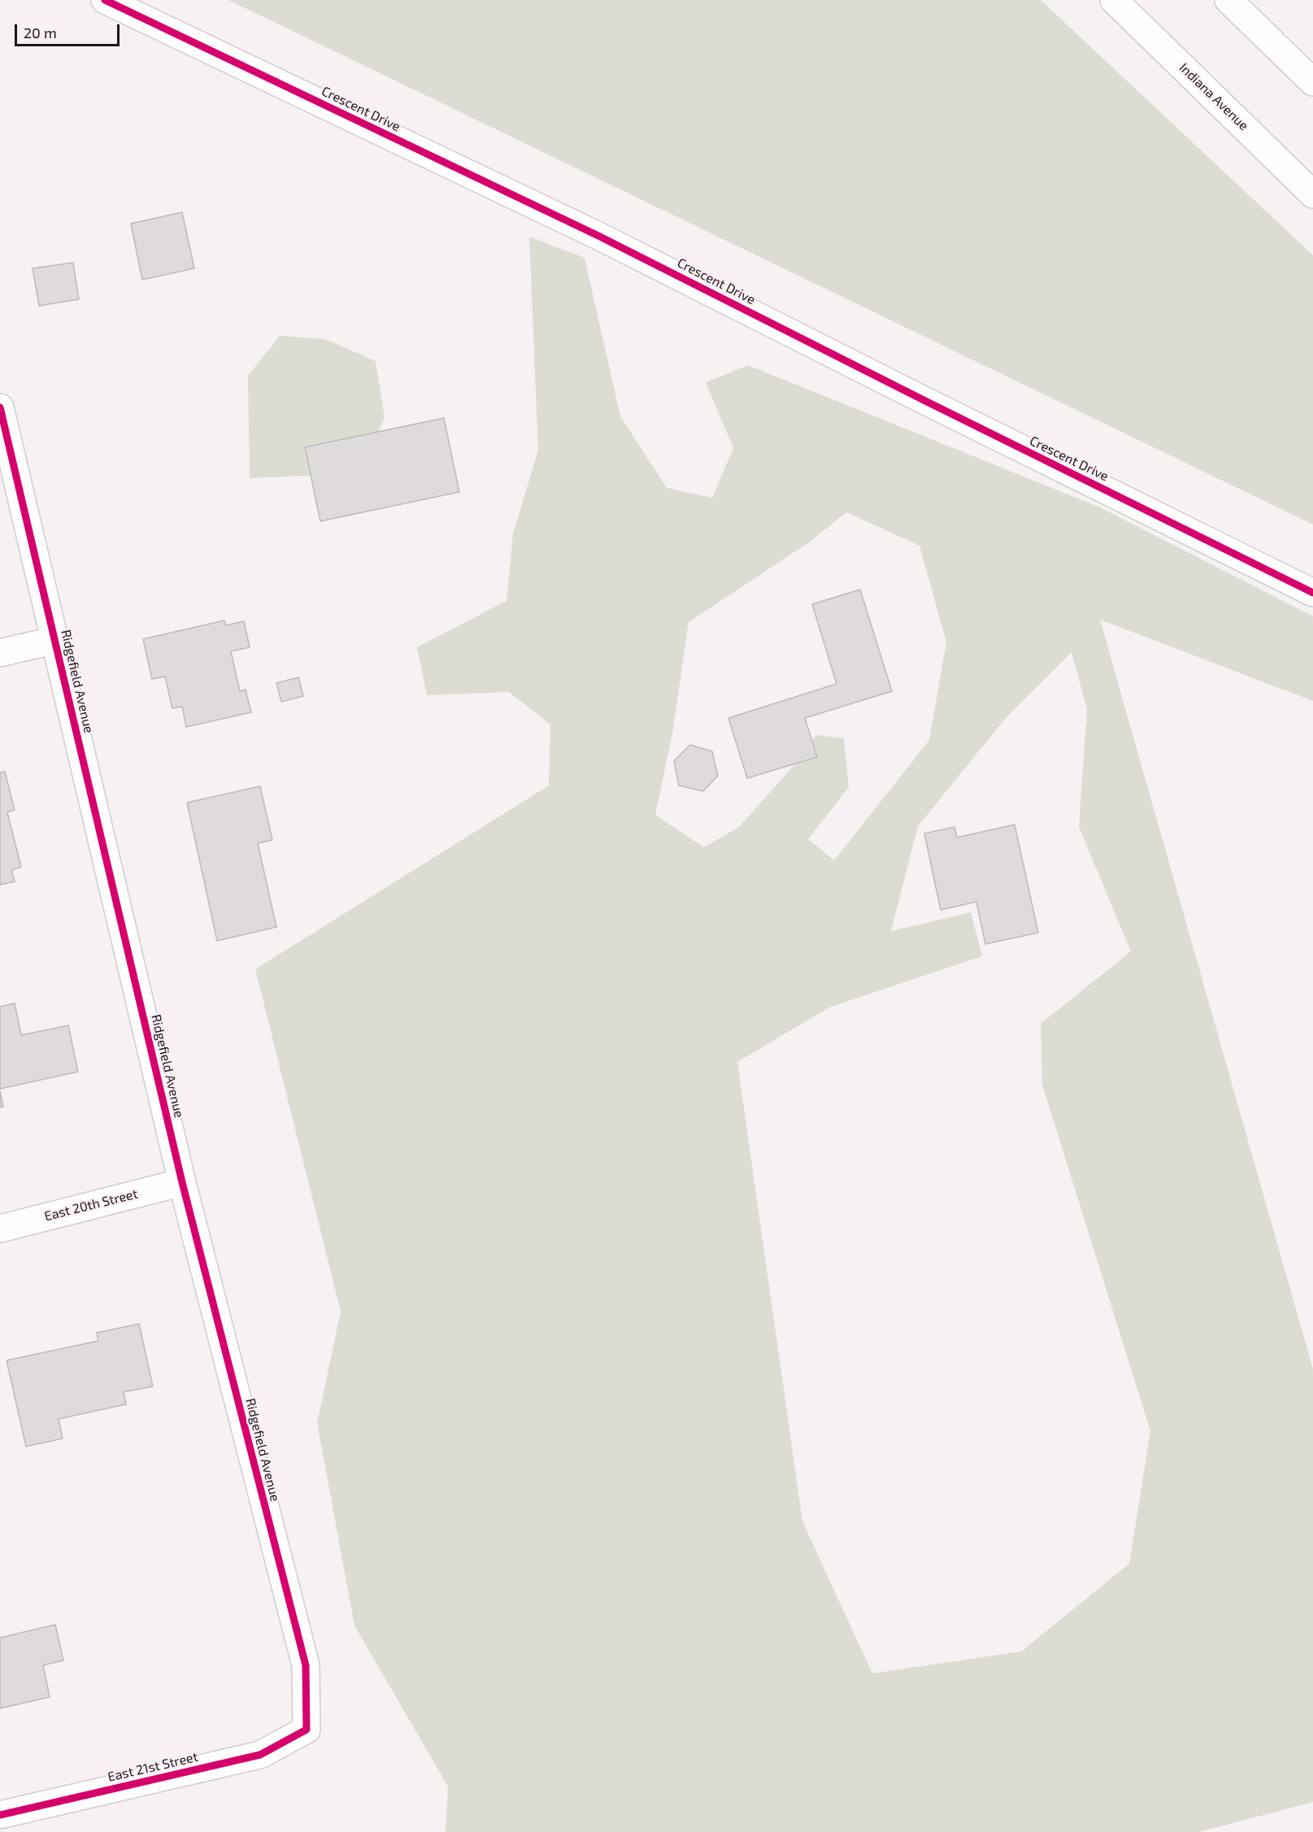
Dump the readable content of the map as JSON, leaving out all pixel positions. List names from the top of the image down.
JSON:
{
  "streets": {
    "street": [
      "Indiana Avenue",
      "Crescent Drive",
      "Ridgefield Avenue",
      "East 20th Street",
      "East 21st Street"
    ]
  },
  "crossings": [
    ["Ridgefield Avenue", "East 20th Street"],
    ["Ridgefield Avenue", "East 21st Street"]
  ],
  "scale_bar": "20 m"
}
